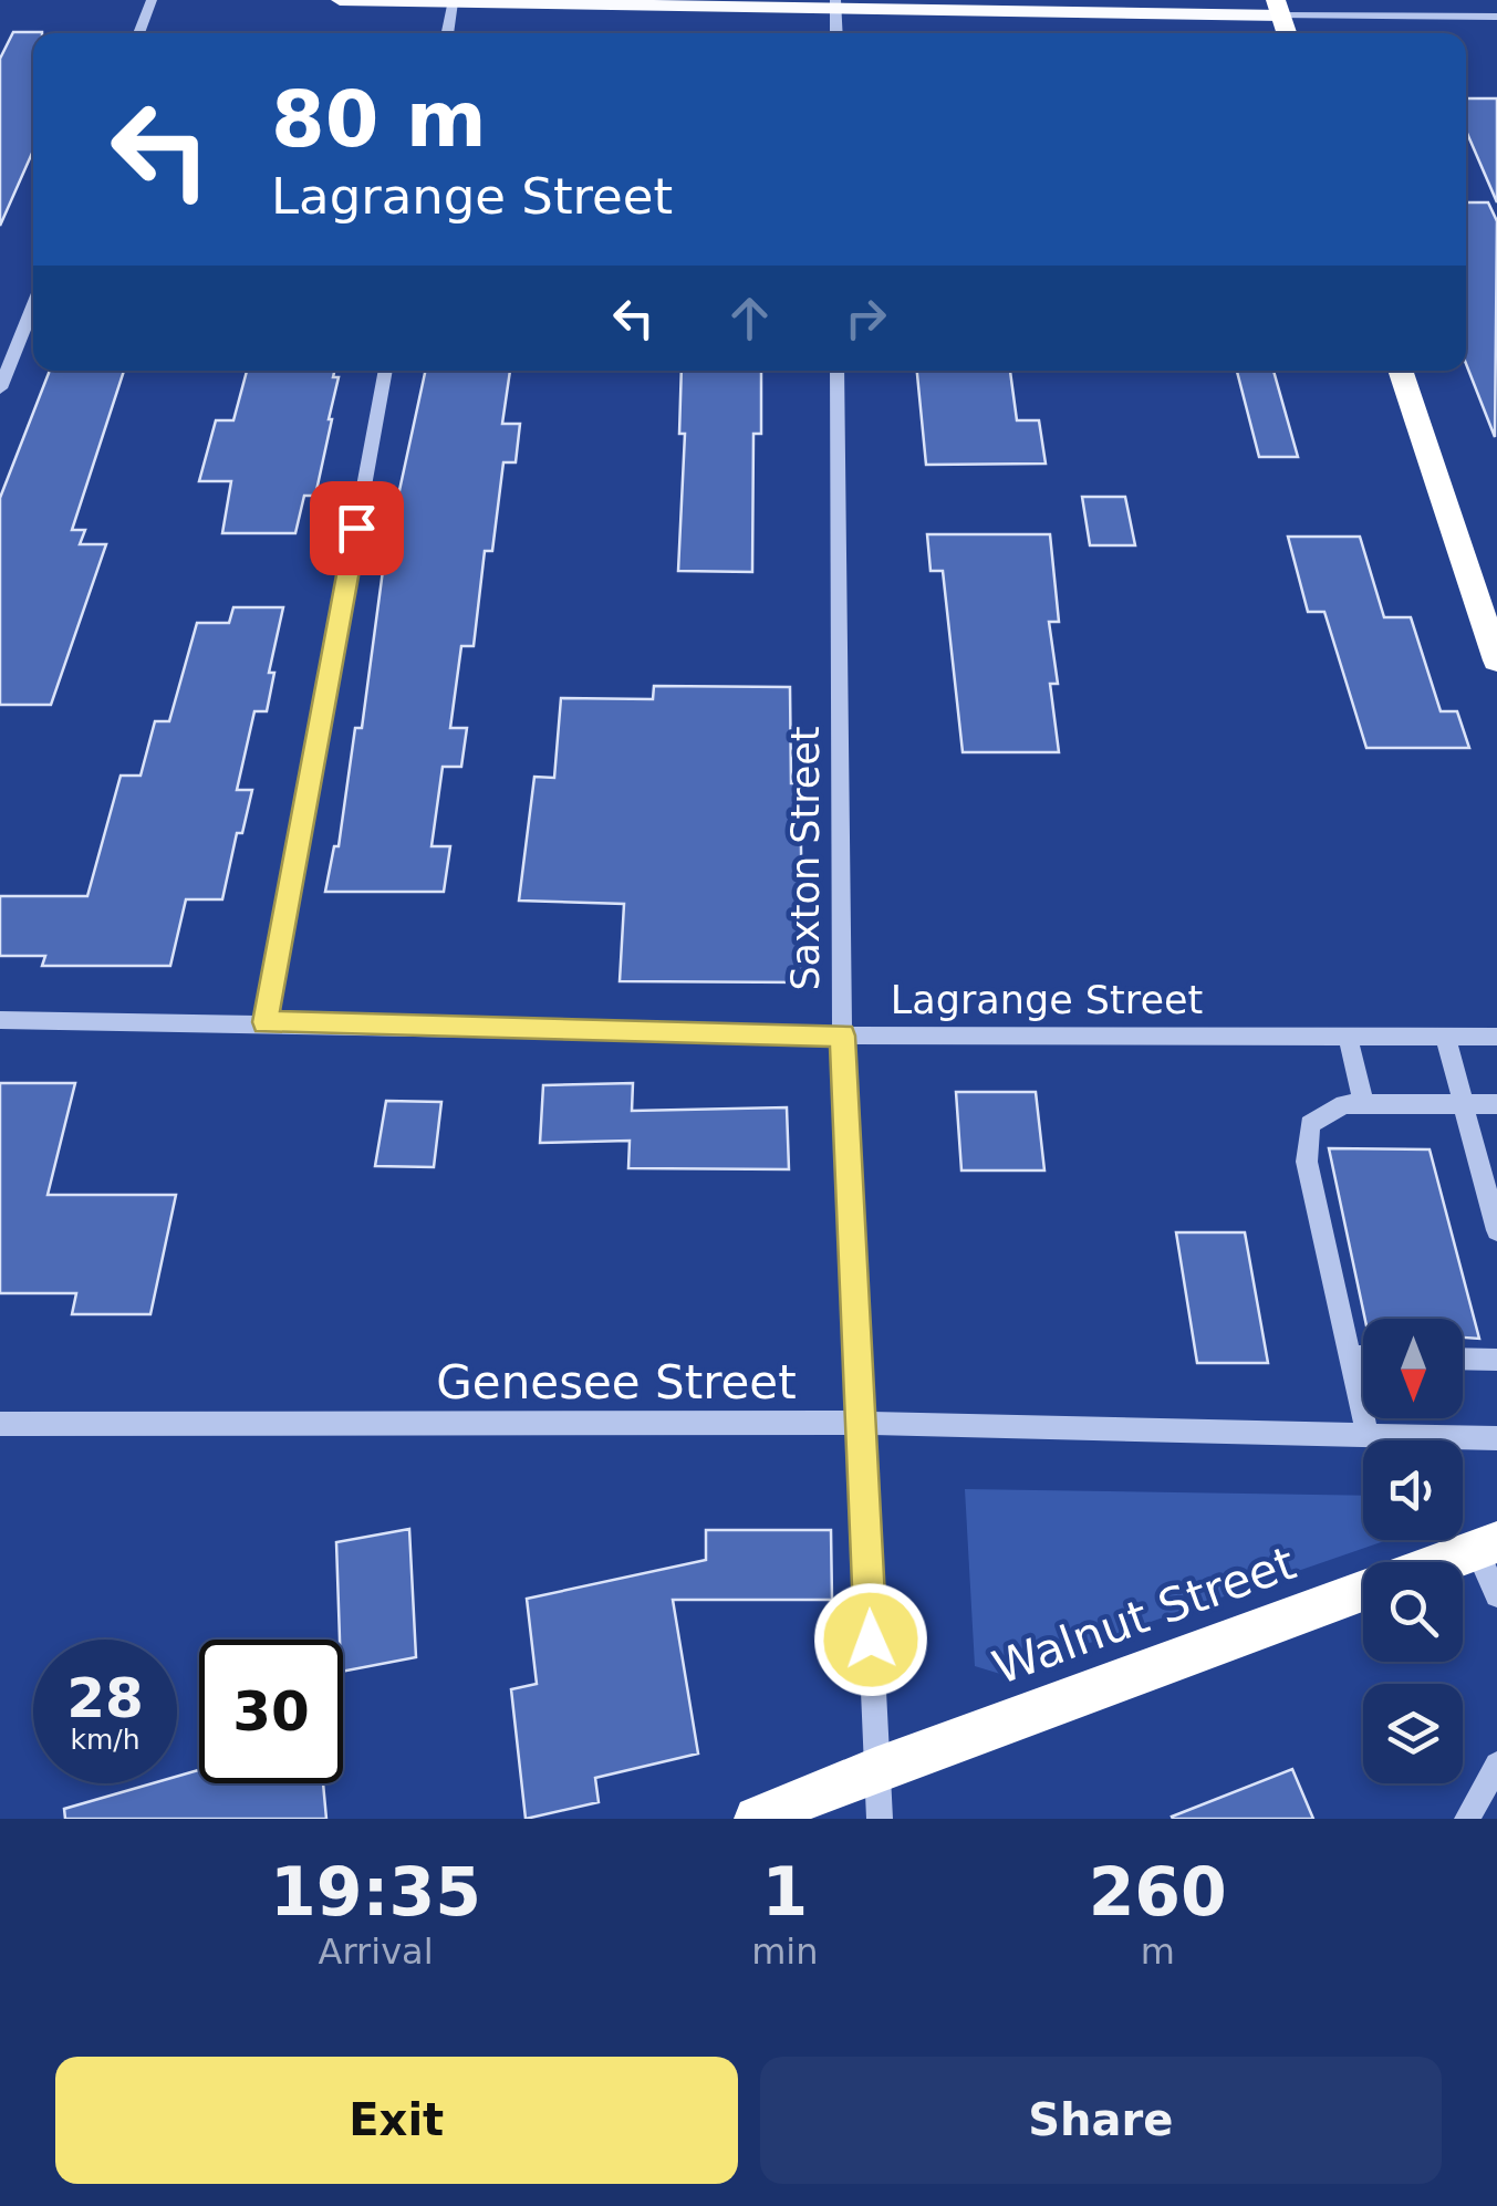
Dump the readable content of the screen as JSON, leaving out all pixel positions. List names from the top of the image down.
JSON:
{
  "streets": {
    "highway": ["Walnut Street"],
    "street": ["Saxton Street", "Lagrange Street", "Genesee Street"]
  },
  "crossings": [
    ["Saxton Street", "Lagrange Street"],
    ["Saxton Street", "Genesee Street"],
    ["Saxton Street", "Walnut Street"]
  ],
  "north": "bottom",
  "page": {
    "turn": ["80 m", "Lagrange Street"],
    "speed": "28 km/h",
    "limit": "30",
    "eta": [
      "19:35",
      "Arrival",
      "1",
      "min",
      "260",
      "m"
    ],
    "buttons": ["Exit", "Share"]
  }
}
